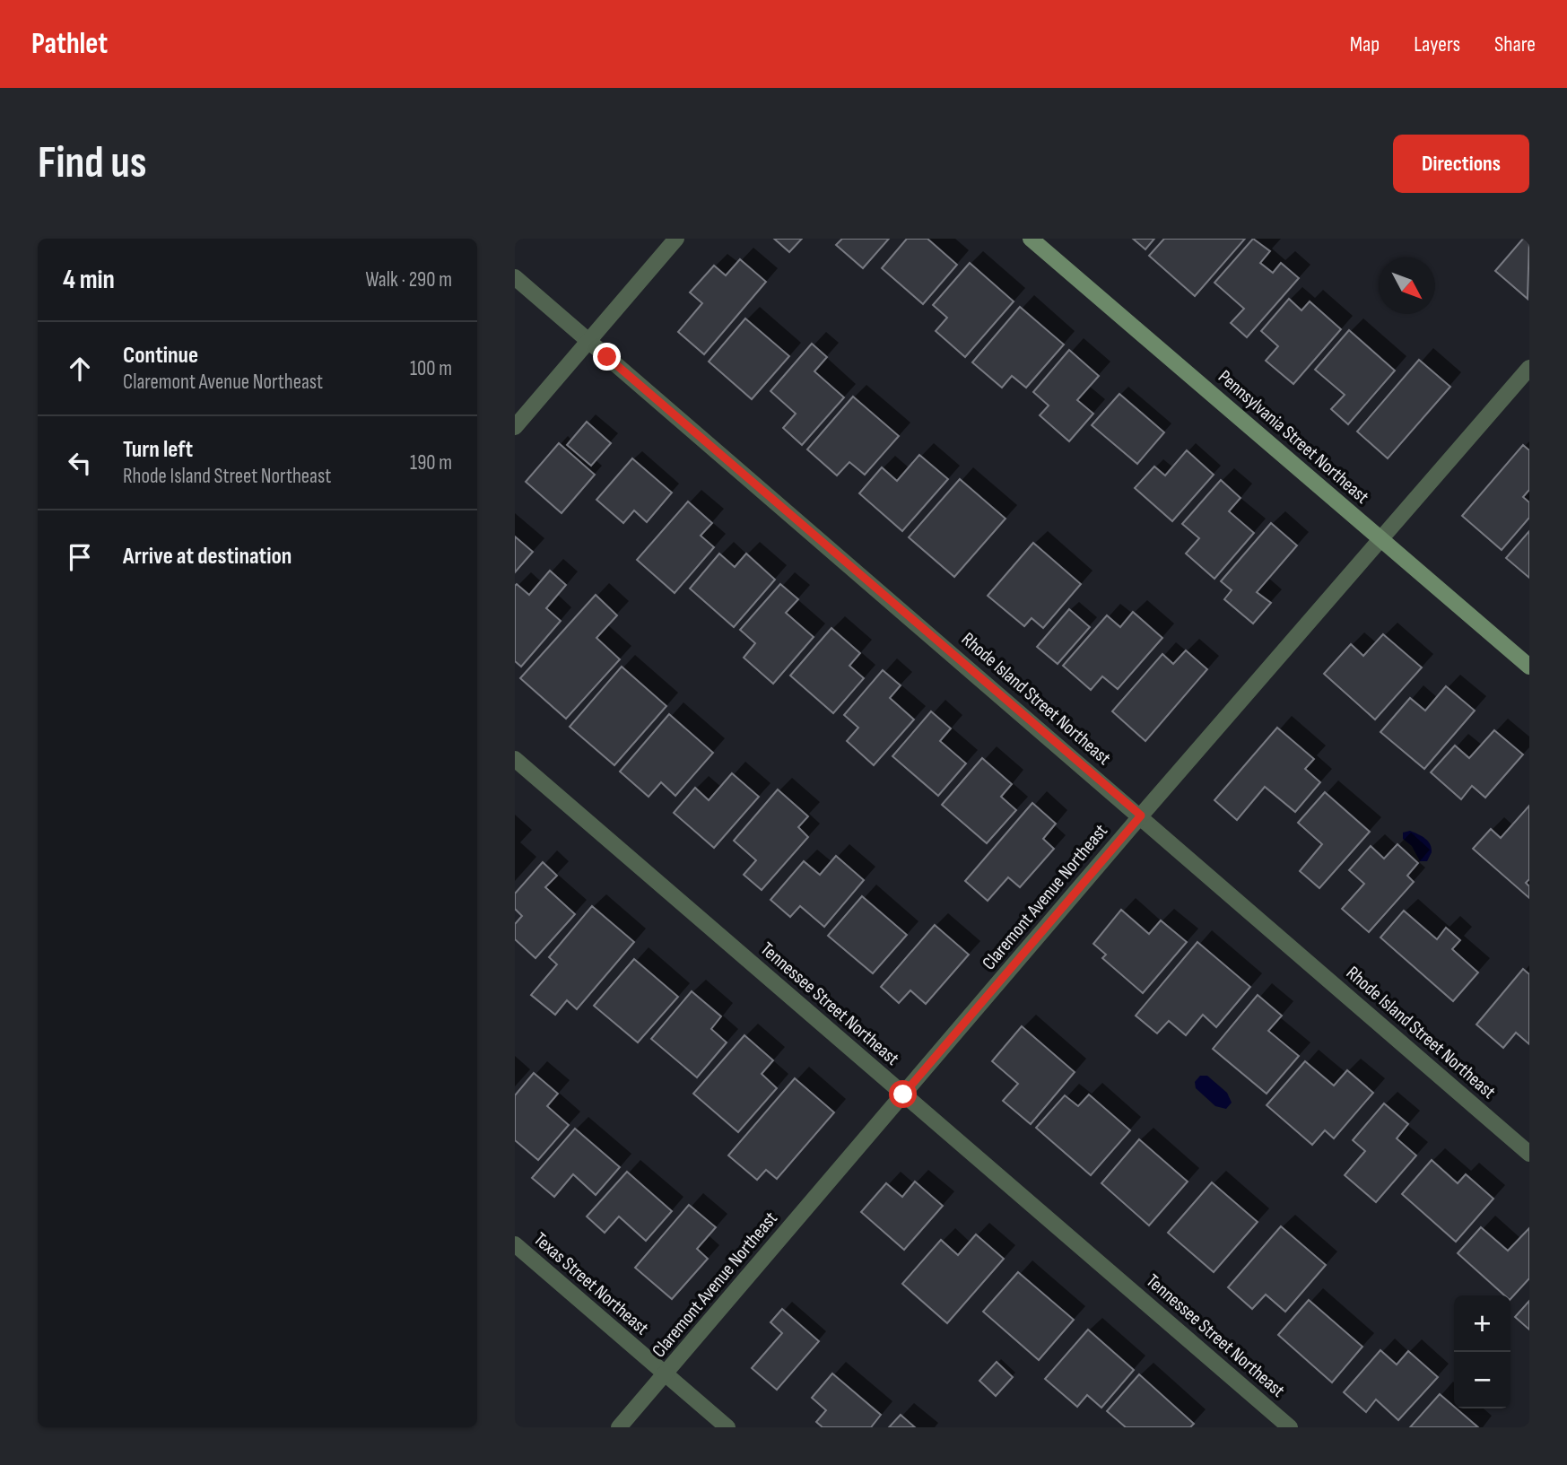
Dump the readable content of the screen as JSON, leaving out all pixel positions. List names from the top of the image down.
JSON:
{
  "streets": {
    "street": [
      "Pennsylvania Street Northeast",
      "Rhode Island Street Northeast",
      "Claremont Avenue Northeast",
      "Tennessee Street Northeast",
      "Texas Street Northeast"
    ]
  },
  "crossings": [
    ["Pennsylvania Street Northeast", "Claremont Avenue Northeast"],
    ["Rhode Island Street Northeast", "Claremont Avenue Northeast"],
    ["Claremont Avenue Northeast", "Tennessee Street Northeast"],
    ["Claremont Avenue Northeast", "Texas Street Northeast"]
  ],
  "north": "bottom right",
  "page": {
    "header": "Pathlet",
    "nav": ["Map", "Layers", "Share"],
    "buttons": "Directions",
    "title": "Find us",
    "heading": ["4 min", "Walk · 290 m"],
    "list": [
      ["Continue", "Claremont Avenue Northeast", "100 m"],
      ["Turn left", "Rhode Island Street Northeast", "190 m"],
      "Arrive at destination"
    ],
    "map_buttons": ["+", "−"]
  }
}
